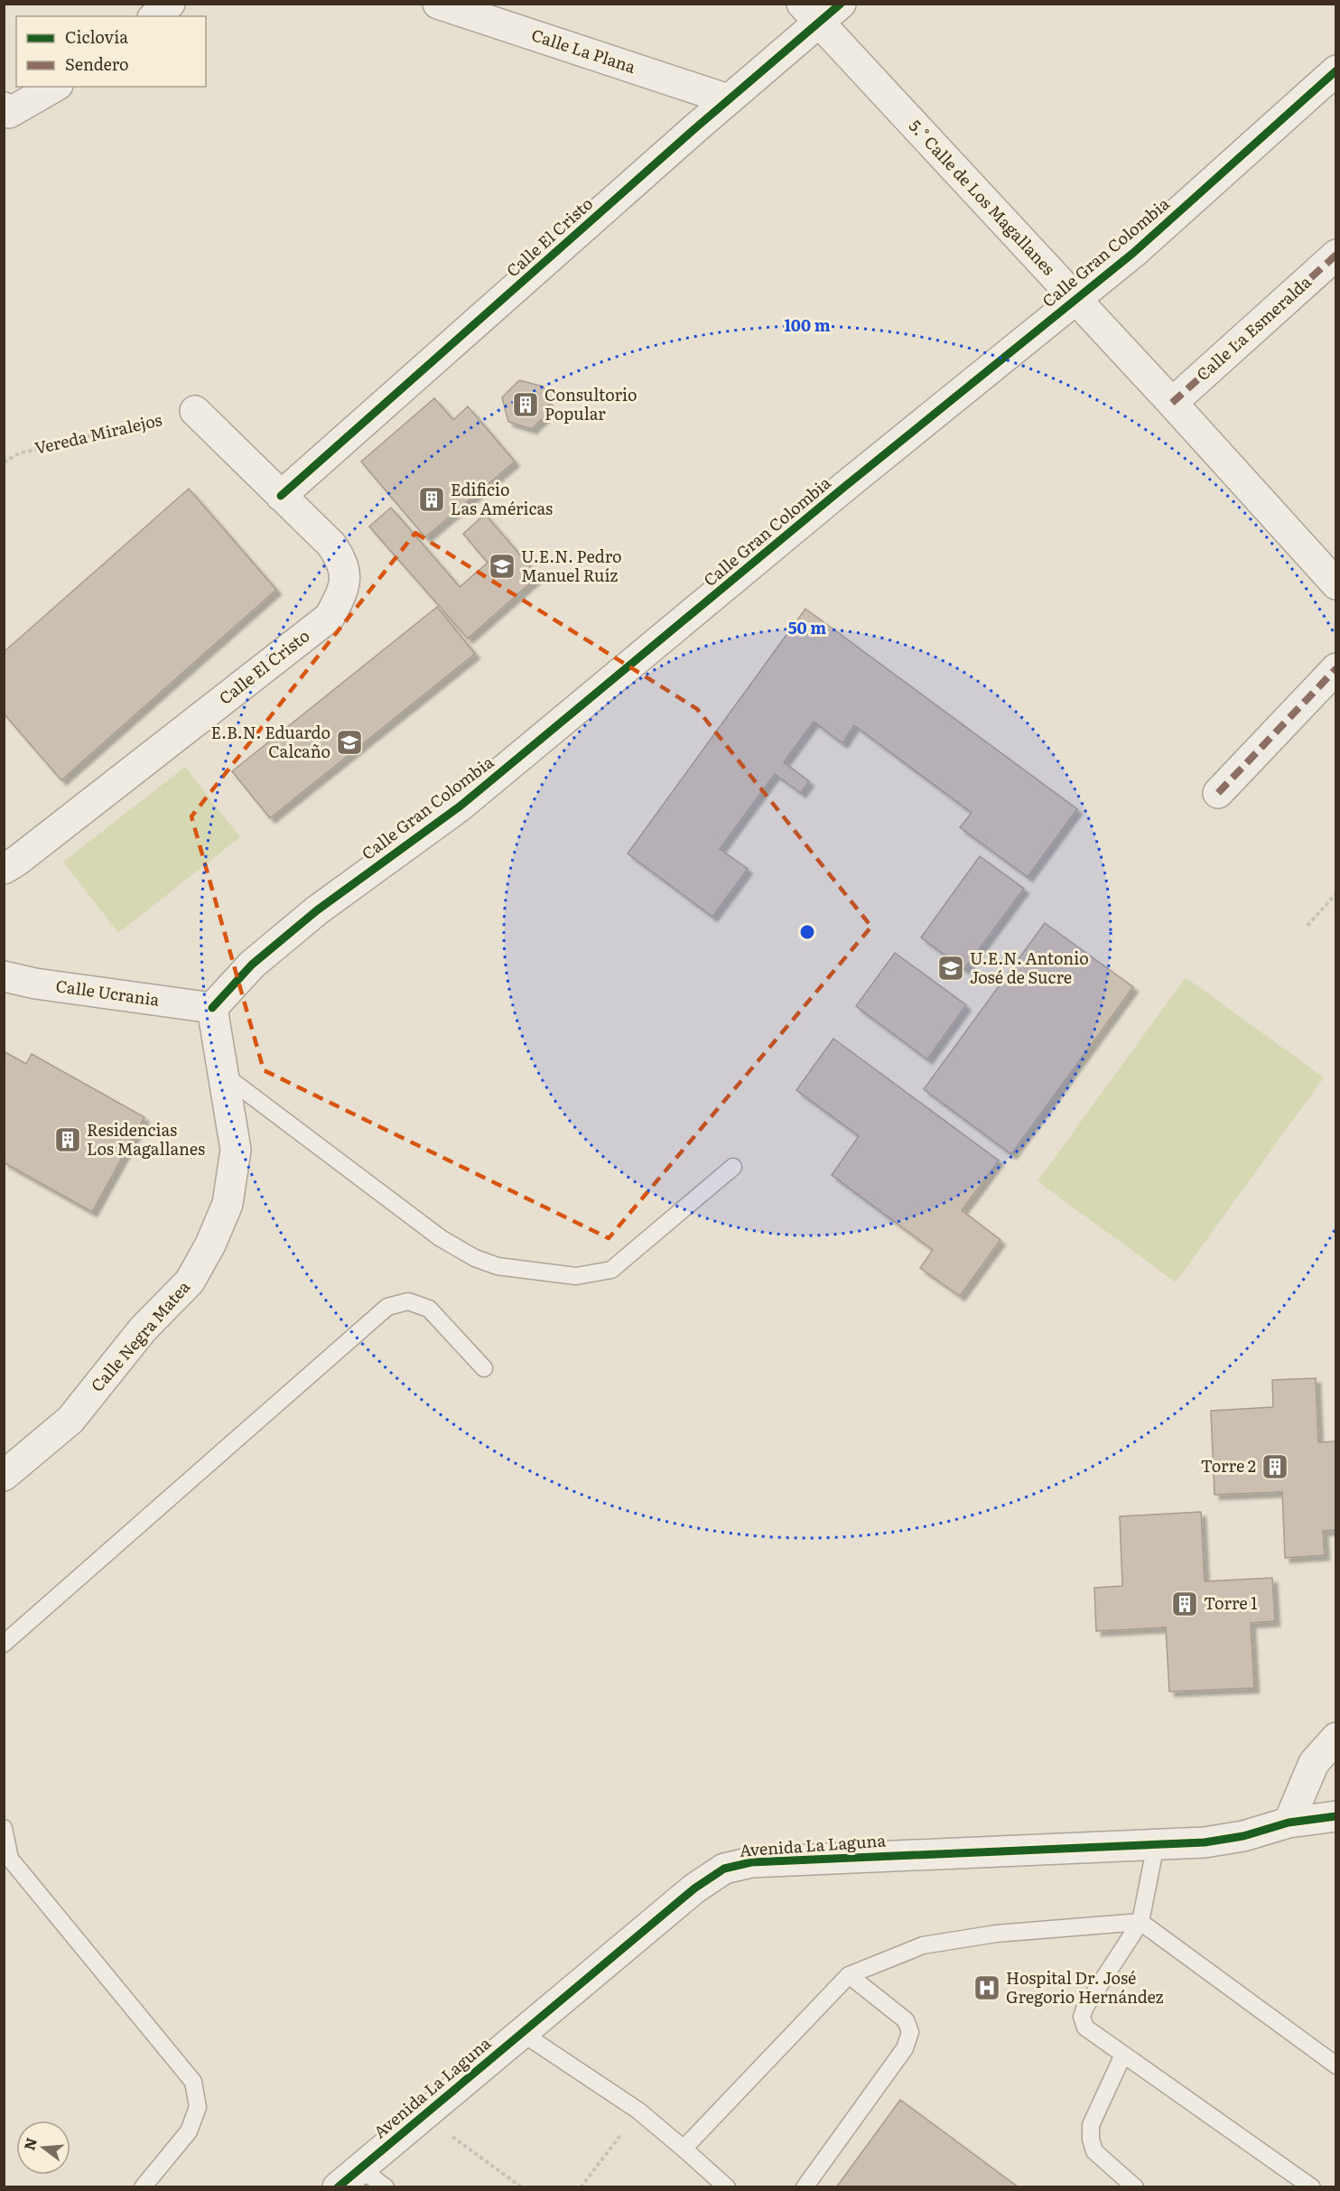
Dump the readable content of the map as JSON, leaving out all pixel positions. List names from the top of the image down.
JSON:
{
  "streets": {
    "street": [
      "Calle La Plana",
      "5.° Calle de Los Magallanes",
      "Calle El Cristo",
      "Calle Gran Colombia",
      "Calle La Esmeralda",
      "Calle Ucrania",
      "Calle Negra Matea",
      "Avenida La Laguna"
    ],
    "path": ["Vereda Miralejos"]
  },
  "crossings": [
    ["Calle La Plana", "Calle El Cristo"],
    ["5.° Calle de Los Magallanes", "Calle El Cristo"],
    ["5.° Calle de Los Magallanes", "Calle Gran Colombia"],
    ["5.° Calle de Los Magallanes", "Calle La Esmeralda"],
    ["Calle El Cristo", "Vereda Miralejos"],
    ["Calle Gran Colombia", "Calle Ucrania"],
    ["Calle Gran Colombia", "Calle Negra Matea"],
    ["Calle Ucrania", "Calle Negra Matea"]
  ],
  "places": {
    "building": [
      "Consultorio Popular",
      "Edificio Las Américas",
      "Residencias Los Magallanes",
      "Torre 2",
      "Torre 1"
    ],
    "school or university": ["U.E.N. Pedro Manuel Ruíz", "E.B.N. Eduardo Calcaño", "U.E.N. Antonio José de Sucre"],
    "hospital": ["Hospital Dr. José Gregorio Hernández"]
  },
  "legend": ["Ciclovía", "Sendero"],
  "north": "left",
  "rings": ["100 m", "50 m"]
}
